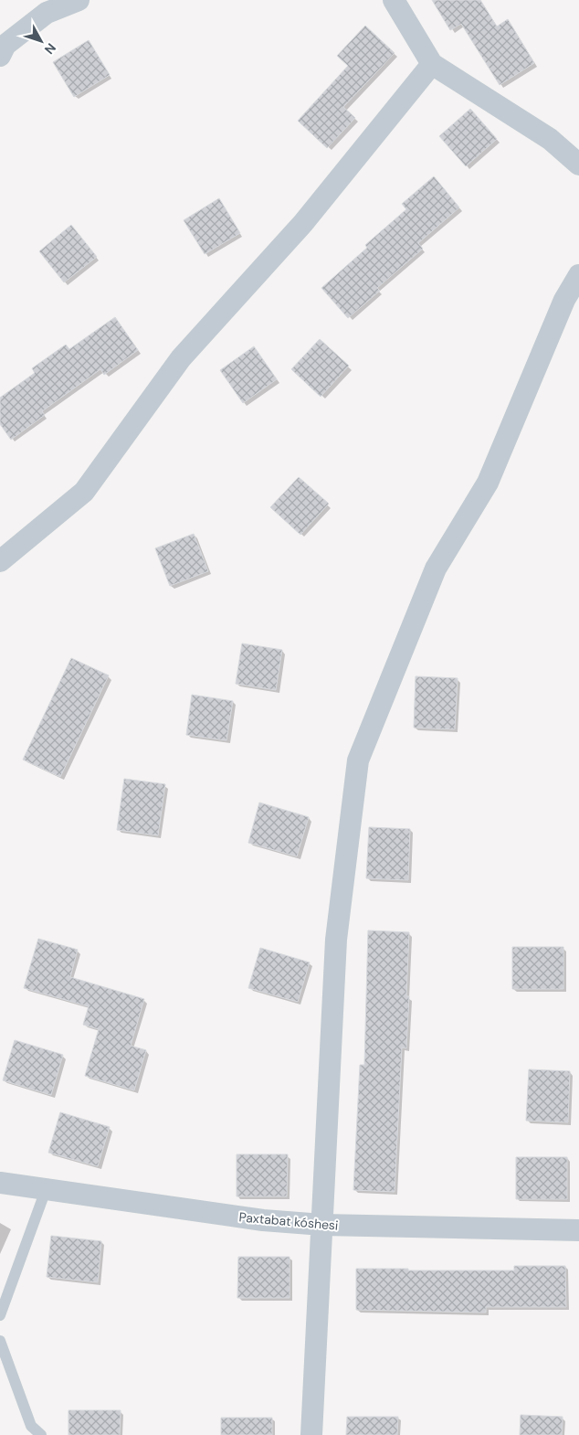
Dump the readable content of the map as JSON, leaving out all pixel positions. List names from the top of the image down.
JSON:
{
  "streets": {
    "street": ["Paxtabat kóshesi"]
  },
  "north": "bottom right"
}
